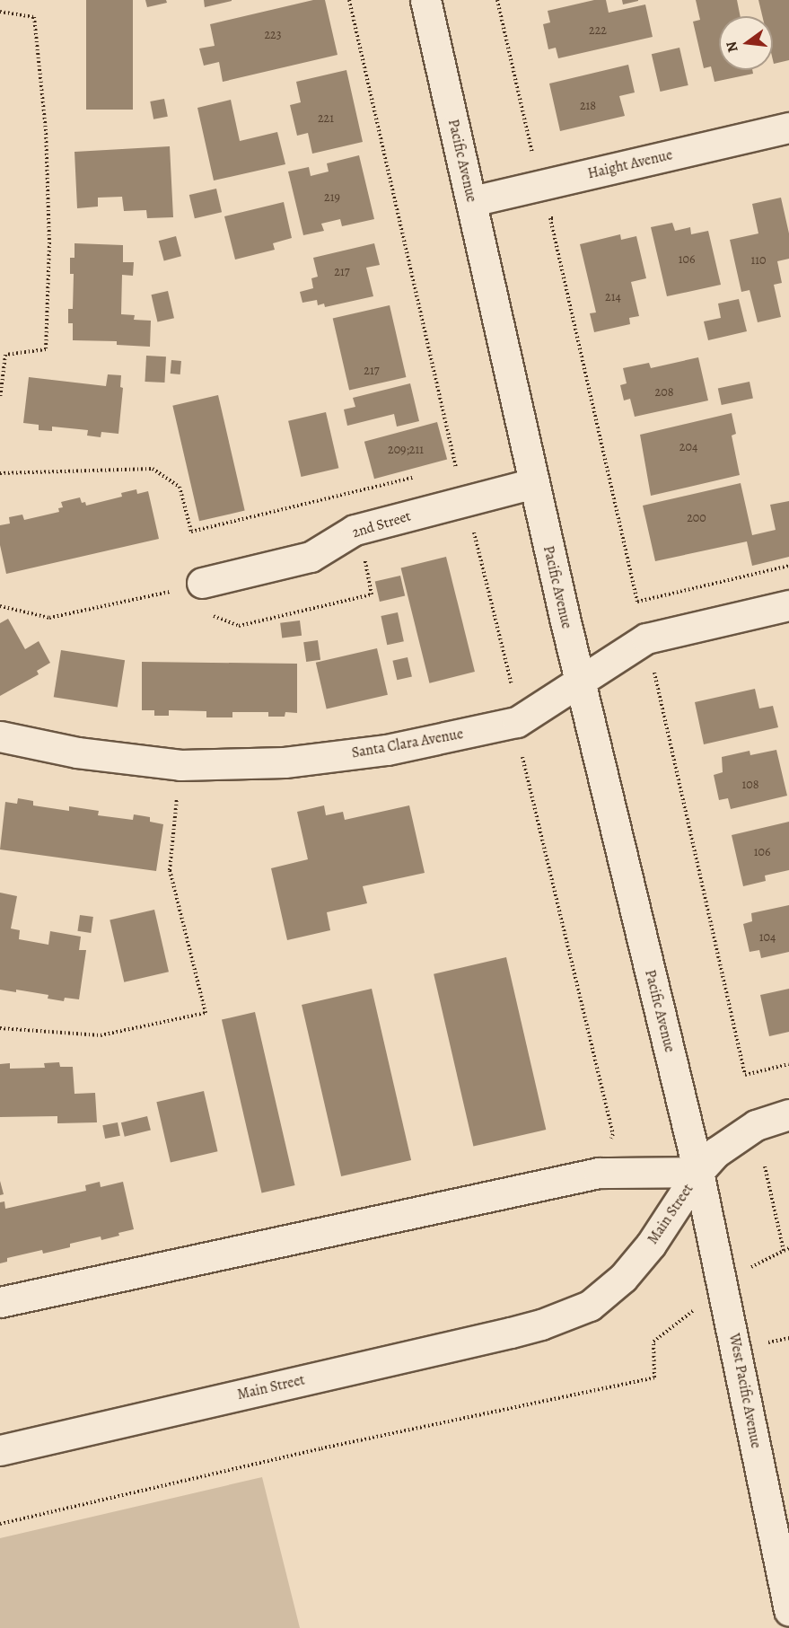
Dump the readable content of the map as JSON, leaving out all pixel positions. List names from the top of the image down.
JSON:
{
  "streets": {
    "street": [
      "Pacific Avenue",
      "Haight Avenue",
      "2nd Street",
      "Santa Clara Avenue",
      "Main Street",
      "West Pacific Avenue"
    ]
  },
  "crossings": [
    ["Pacific Avenue", "Haight Avenue"],
    ["Pacific Avenue", "2nd Street"],
    ["Pacific Avenue", "Santa Clara Avenue"],
    ["Pacific Avenue", "Main Street"],
    ["Pacific Avenue", "West Pacific Avenue"],
    ["Main Street", "West Pacific Avenue"]
  ],
  "house_numbers": [
    "222",
    "223",
    "218",
    "221",
    "219",
    "106",
    "110",
    "217",
    "214",
    "217",
    "208",
    "204",
    "209;211",
    "200",
    "108",
    "106",
    "104"
  ],
  "north": "left"
}
